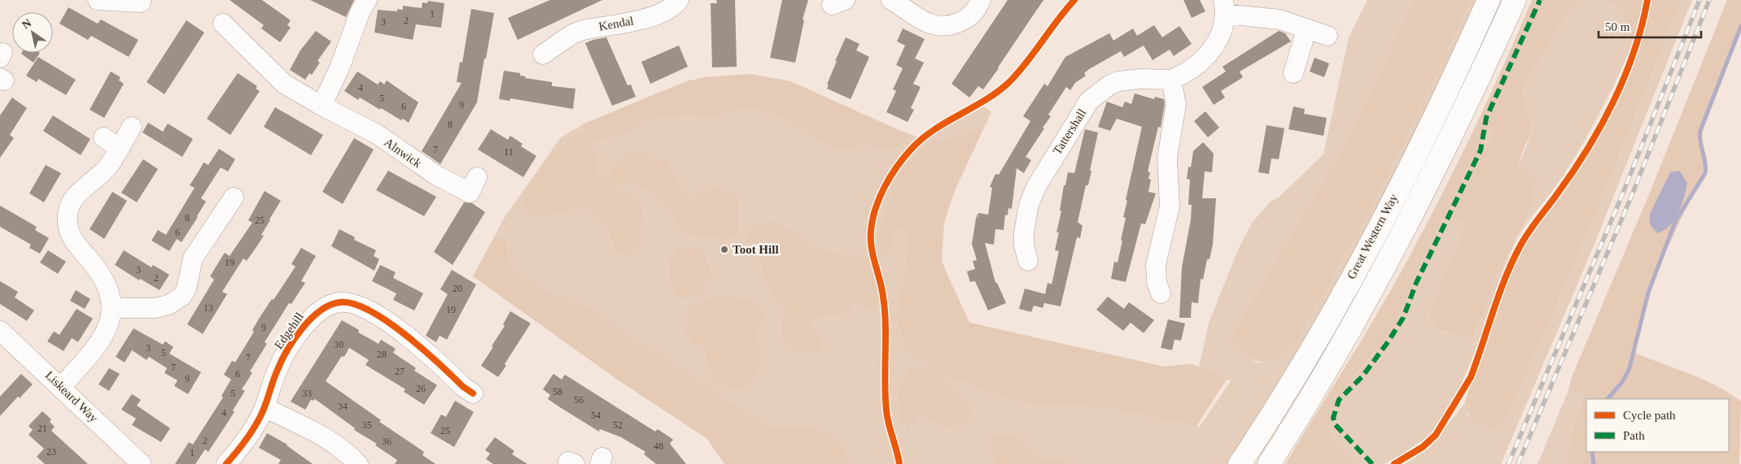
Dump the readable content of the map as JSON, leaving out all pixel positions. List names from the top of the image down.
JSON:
{
  "streets": {
    "main road": ["Great Western Way"],
    "street": [
      "Kendal",
      "Tattershall",
      "Alnwick",
      "Edgehill",
      "Liskeard Way"
    ]
  },
  "places": ["Toot Hill"],
  "house_numbers": [
    "1",
    "2",
    "3",
    "4",
    "5",
    "9",
    "6",
    "8",
    "7",
    "11",
    "8",
    "25",
    "6",
    "19",
    "3",
    "2",
    "20",
    "13",
    "19",
    "9",
    "30",
    "3",
    "5",
    "28",
    "7",
    "7",
    "27",
    "6",
    "9",
    "26",
    "58",
    "5",
    "33",
    "56",
    "34",
    "4",
    "54",
    "35",
    "52",
    "21",
    "25",
    "2",
    "36",
    "48",
    "23",
    "1"
  ],
  "legend": ["Cycle path", "Path"],
  "scale_bar": "50 m",
  "north": "top left"
}
